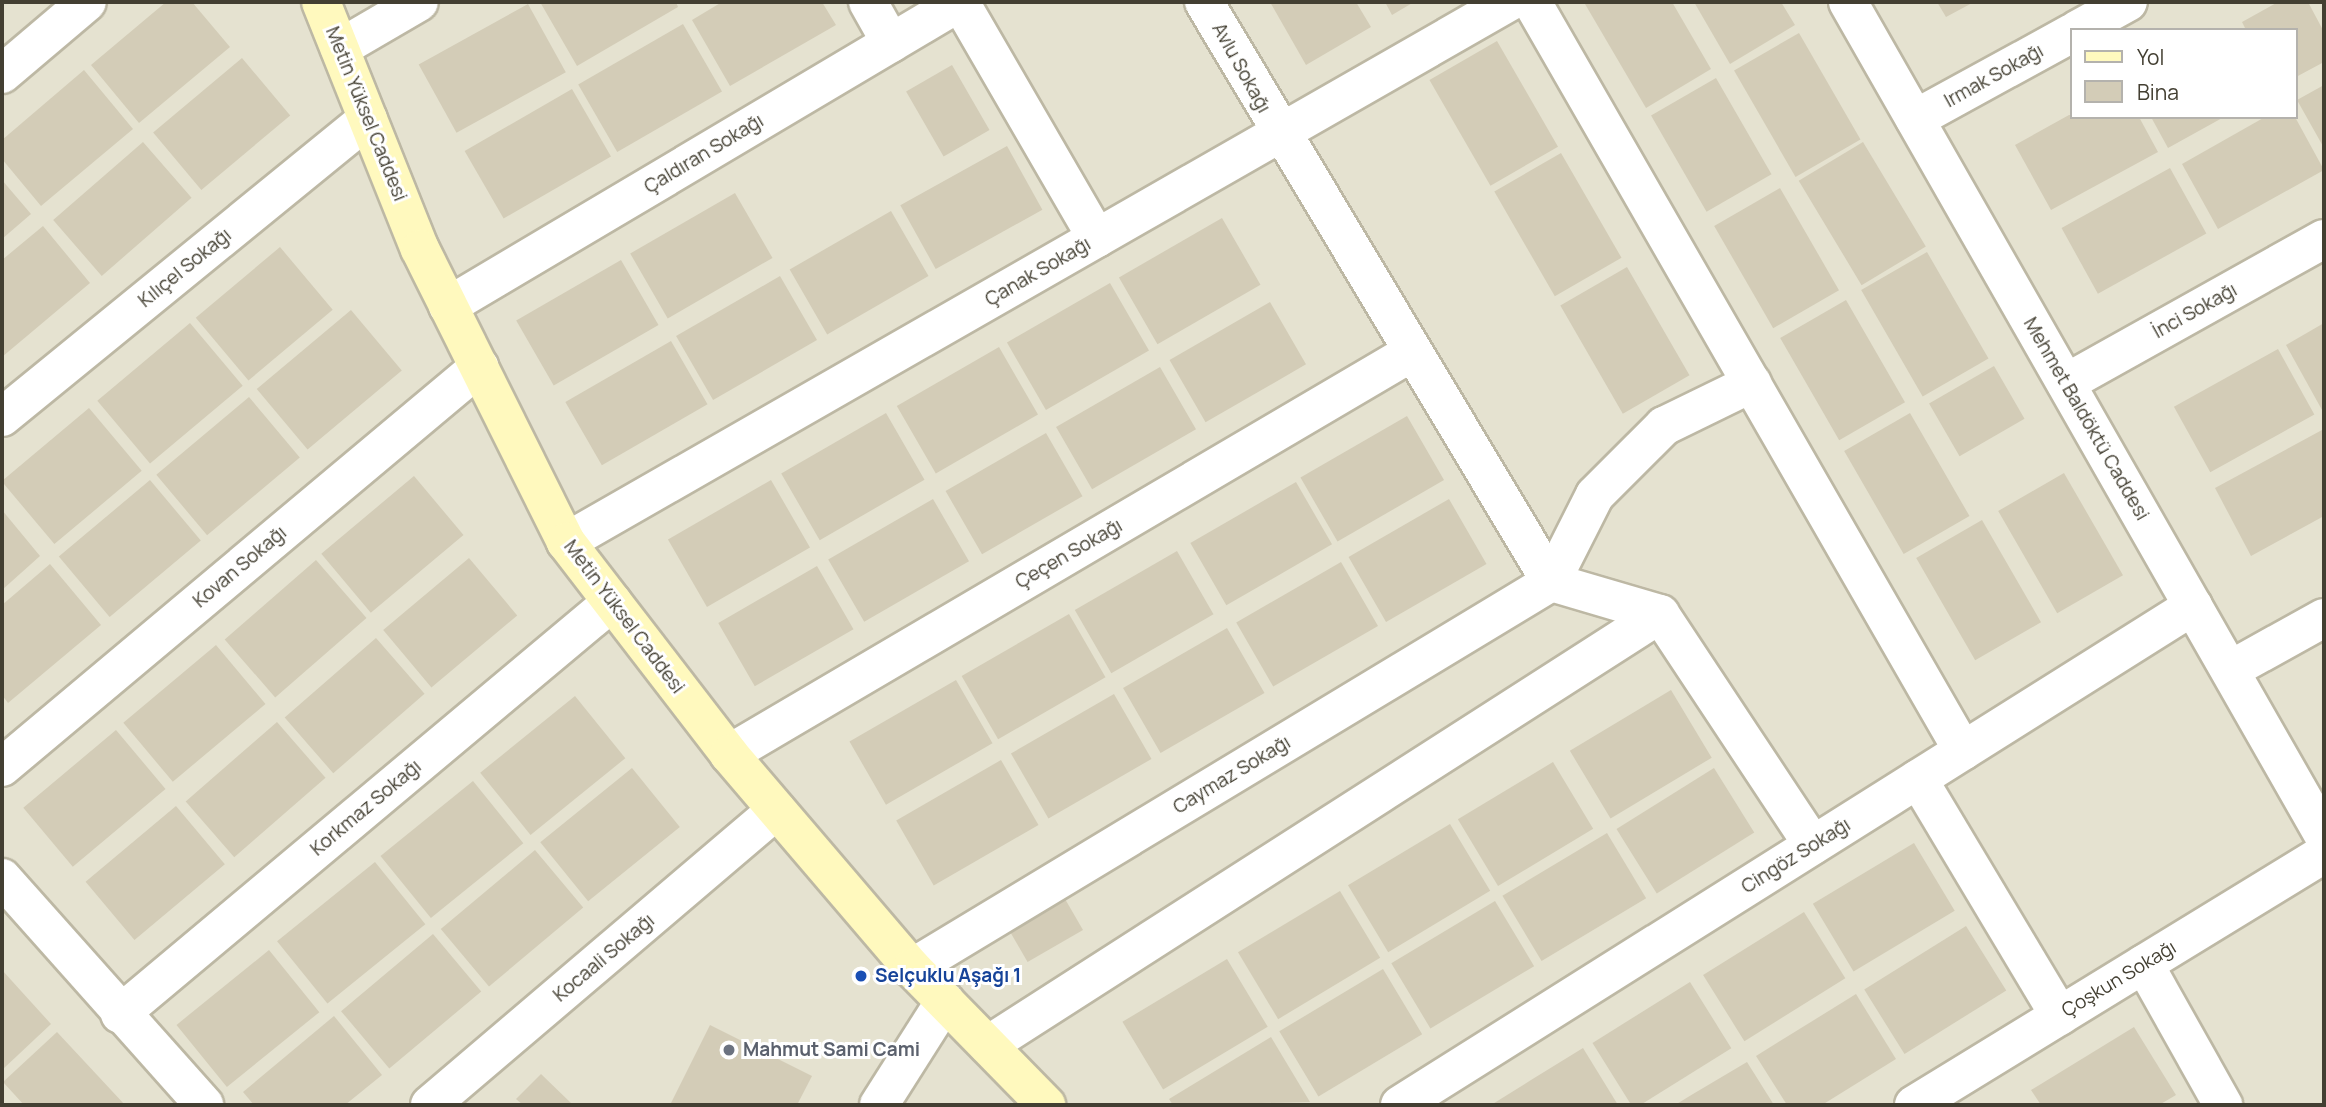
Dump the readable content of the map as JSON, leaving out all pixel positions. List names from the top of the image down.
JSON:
{
  "streets": {
    "street": [
      "Avlu Sokağı",
      "Irmak Sokağı",
      "Metin Yüksel Caddesi",
      "Çaldıran Sokağı",
      "Kılıçel Sokağı",
      "Çanak Sokağı",
      "İnci Sokağı",
      "Mehmet Baldöktü Caddesi",
      "Çeçen Sokağı",
      "Kovan Sokağı",
      "Caymaz Sokağı",
      "Korkmaz Sokağı",
      "Cingöz Sokağı",
      "Kocaali Sokağı",
      "Çoşkun Sokağı"
    ]
  },
  "crossings": [
    ["Avlu Sokağı", "Çanak Sokağı"],
    ["Avlu Sokağı", "Çeçen Sokağı"],
    ["Avlu Sokağı", "Caymaz Sokağı"],
    ["Irmak Sokağı", "Mehmet Baldöktü Caddesi"],
    ["Metin Yüksel Caddesi", "Çaldıran Sokağı"],
    ["Metin Yüksel Caddesi", "Kılıçel Sokağı"],
    ["Metin Yüksel Caddesi", "Çanak Sokağı"],
    ["Metin Yüksel Caddesi", "Çeçen Sokağı"],
    ["Metin Yüksel Caddesi", "Kovan Sokağı"],
    ["Metin Yüksel Caddesi", "Caymaz Sokağı"],
    ["Metin Yüksel Caddesi", "Korkmaz Sokağı"],
    ["Metin Yüksel Caddesi", "Kocaali Sokağı"],
    ["İnci Sokağı", "Mehmet Baldöktü Caddesi"],
    ["Mehmet Baldöktü Caddesi", "Cingöz Sokağı"]
  ],
  "places": ["Selçuklu Aşağı 1", "Mahmut Sami Cami"],
  "legend": ["Yol", "Bina"]
}
